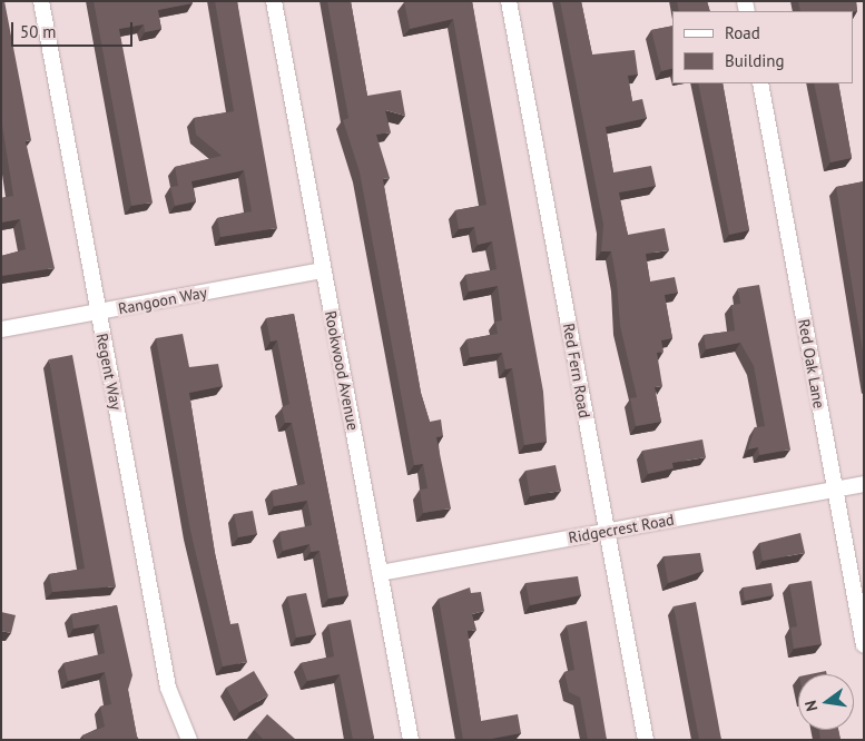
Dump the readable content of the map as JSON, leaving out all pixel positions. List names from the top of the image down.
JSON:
{
  "streets": {
    "street": [
      "Rangoon Way",
      "Red Oak Lane",
      "Rookwood Avenue",
      "Red Fern Road",
      "Regent Way",
      "Ridgecrest Road"
    ]
  },
  "crossings": [
    ["Rangoon Way", "Rookwood Avenue"],
    ["Rangoon Way", "Regent Way"],
    ["Red Oak Lane", "Ridgecrest Road"],
    ["Rookwood Avenue", "Ridgecrest Road"],
    ["Red Fern Road", "Ridgecrest Road"]
  ],
  "legend": ["Road", "Building"],
  "scale_bar": "50 m",
  "north": "left"
}
